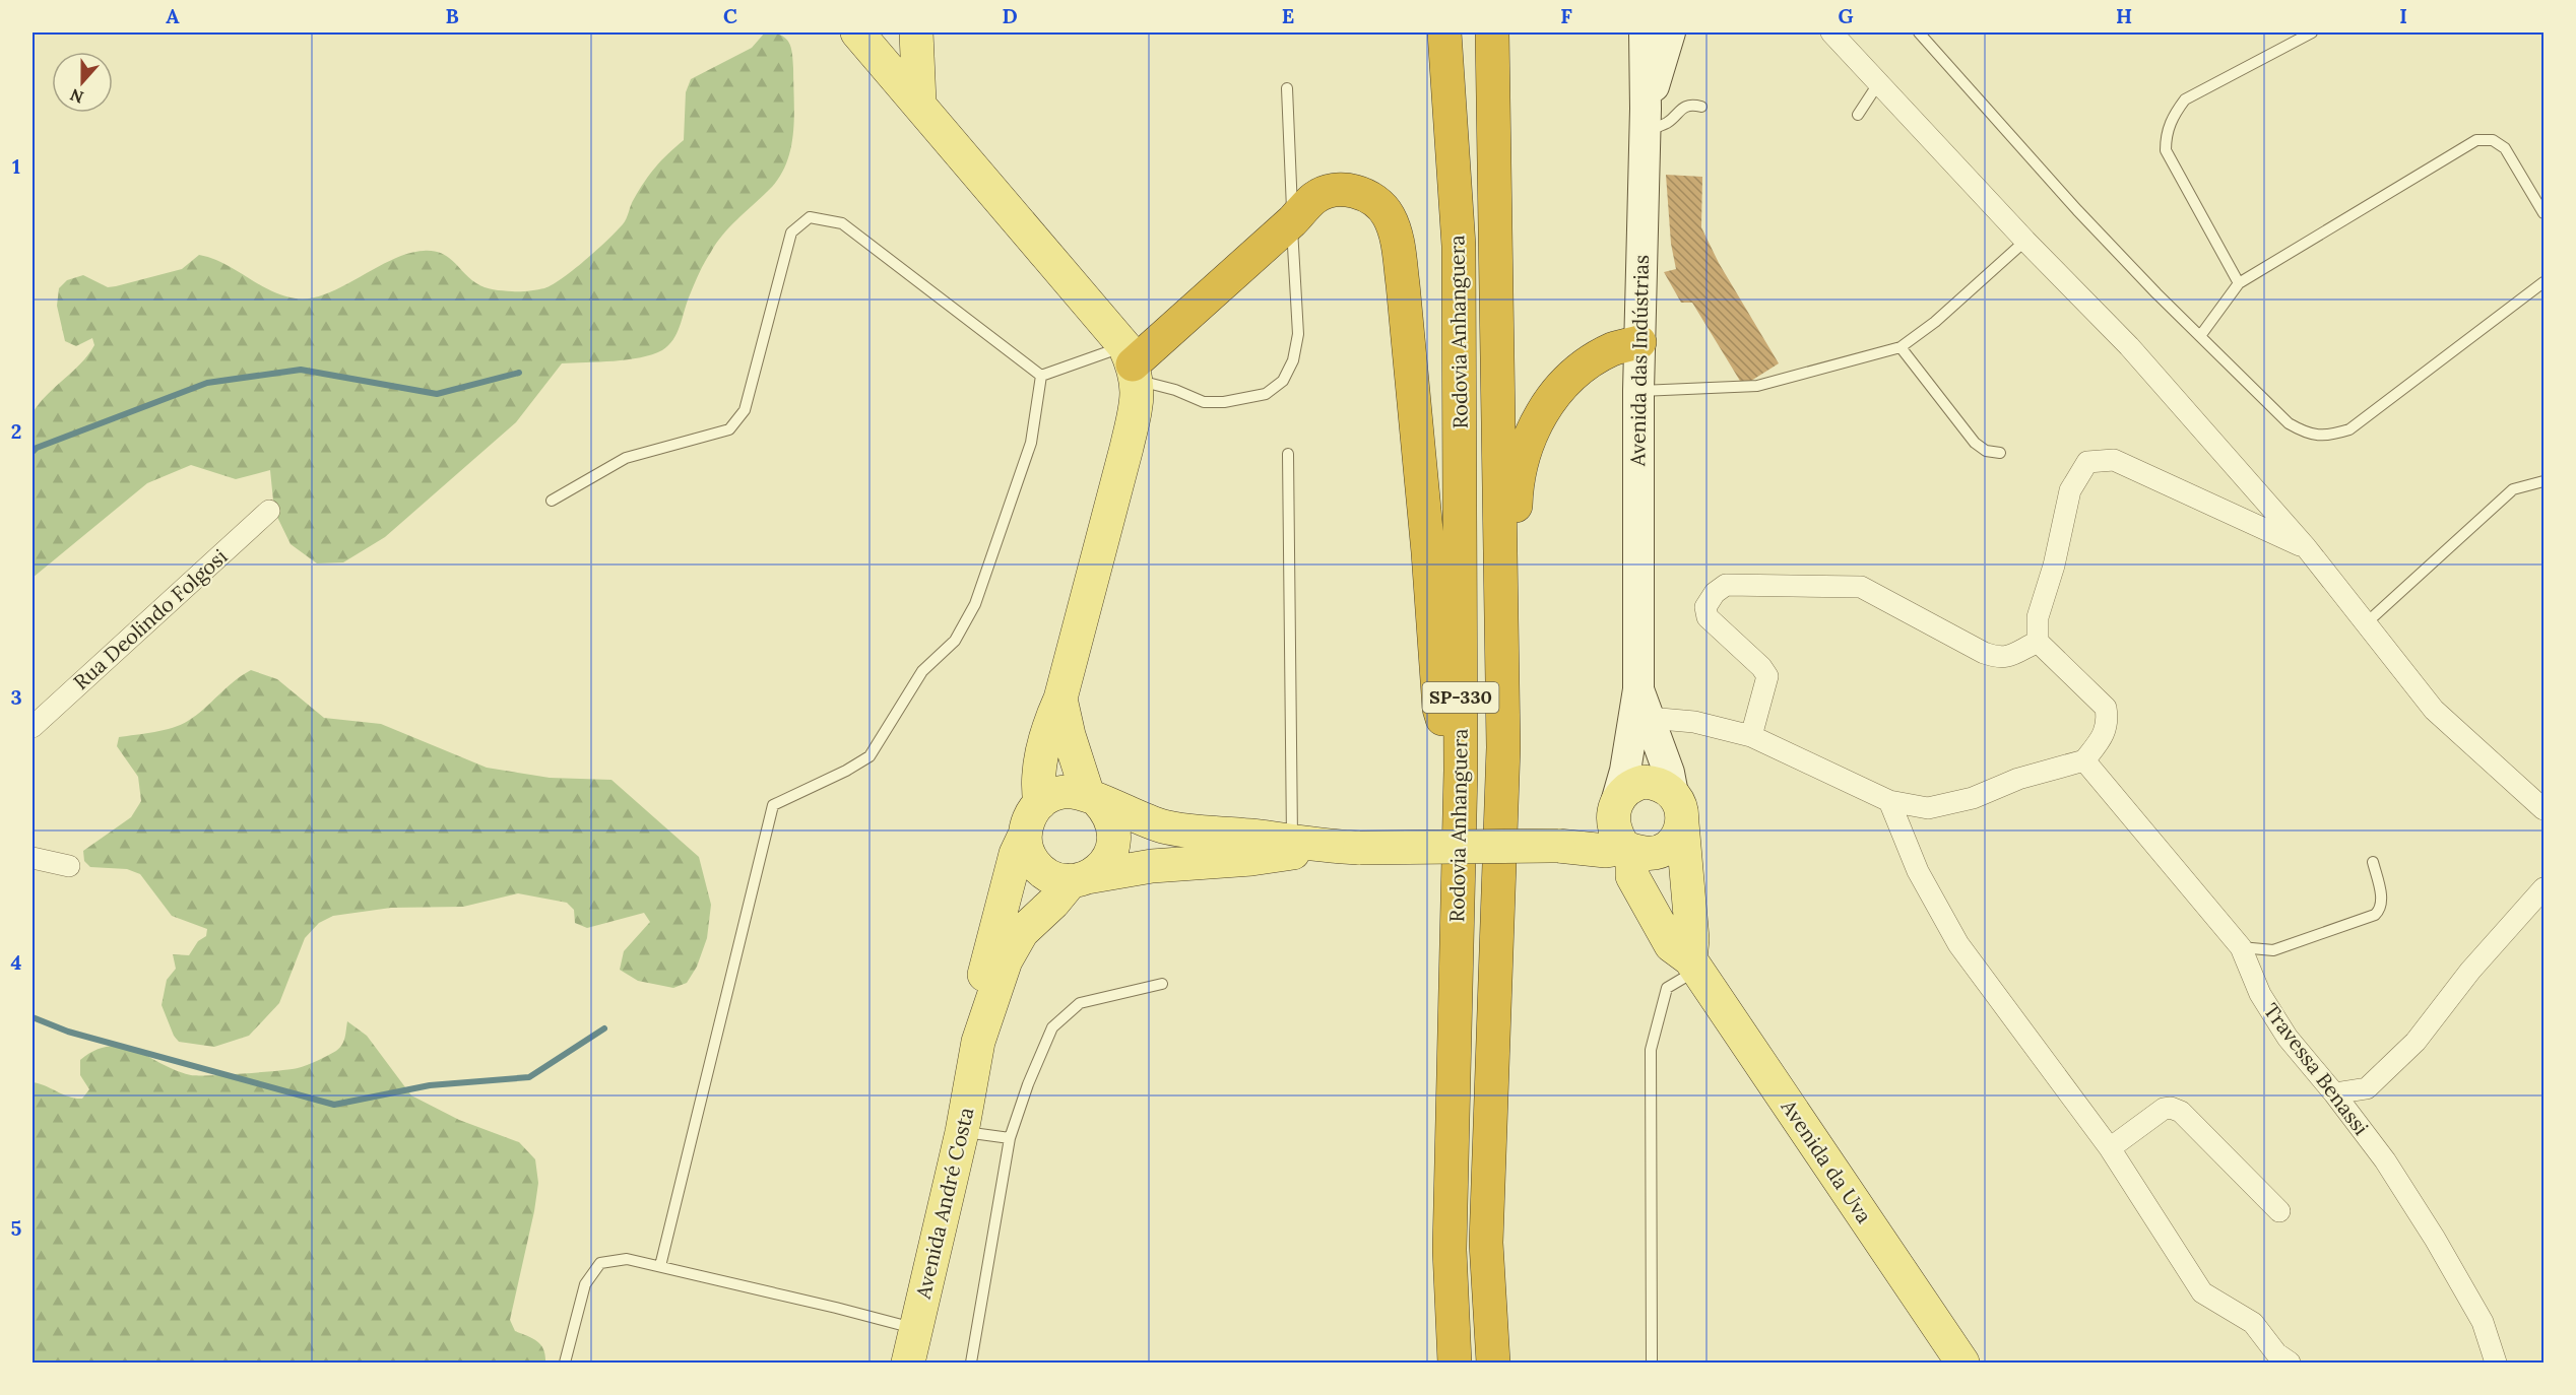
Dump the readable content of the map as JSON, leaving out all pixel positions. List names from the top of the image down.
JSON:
{
  "streets": {
    "highway": ["Rodovia Anhanguera", "SP-330"],
    "main road": ["Avenida das Indústrias", "Avenida da Uva", "Avenida André Costa"],
    "street": ["Rua Deolindo Folgosi", "Travessa Benassi"]
  },
  "crossings": [
    ["Avenida das Indústrias", "Avenida da Uva"]
  ],
  "north": "bottom",
  "grid": {
    "columns": [
      "A",
      "B",
      "C",
      "D",
      "E",
      "F",
      "G",
      "H",
      "I"
    ],
    "rows": [
      "1",
      "2",
      "3",
      "4",
      "5"
    ]
  }
}
